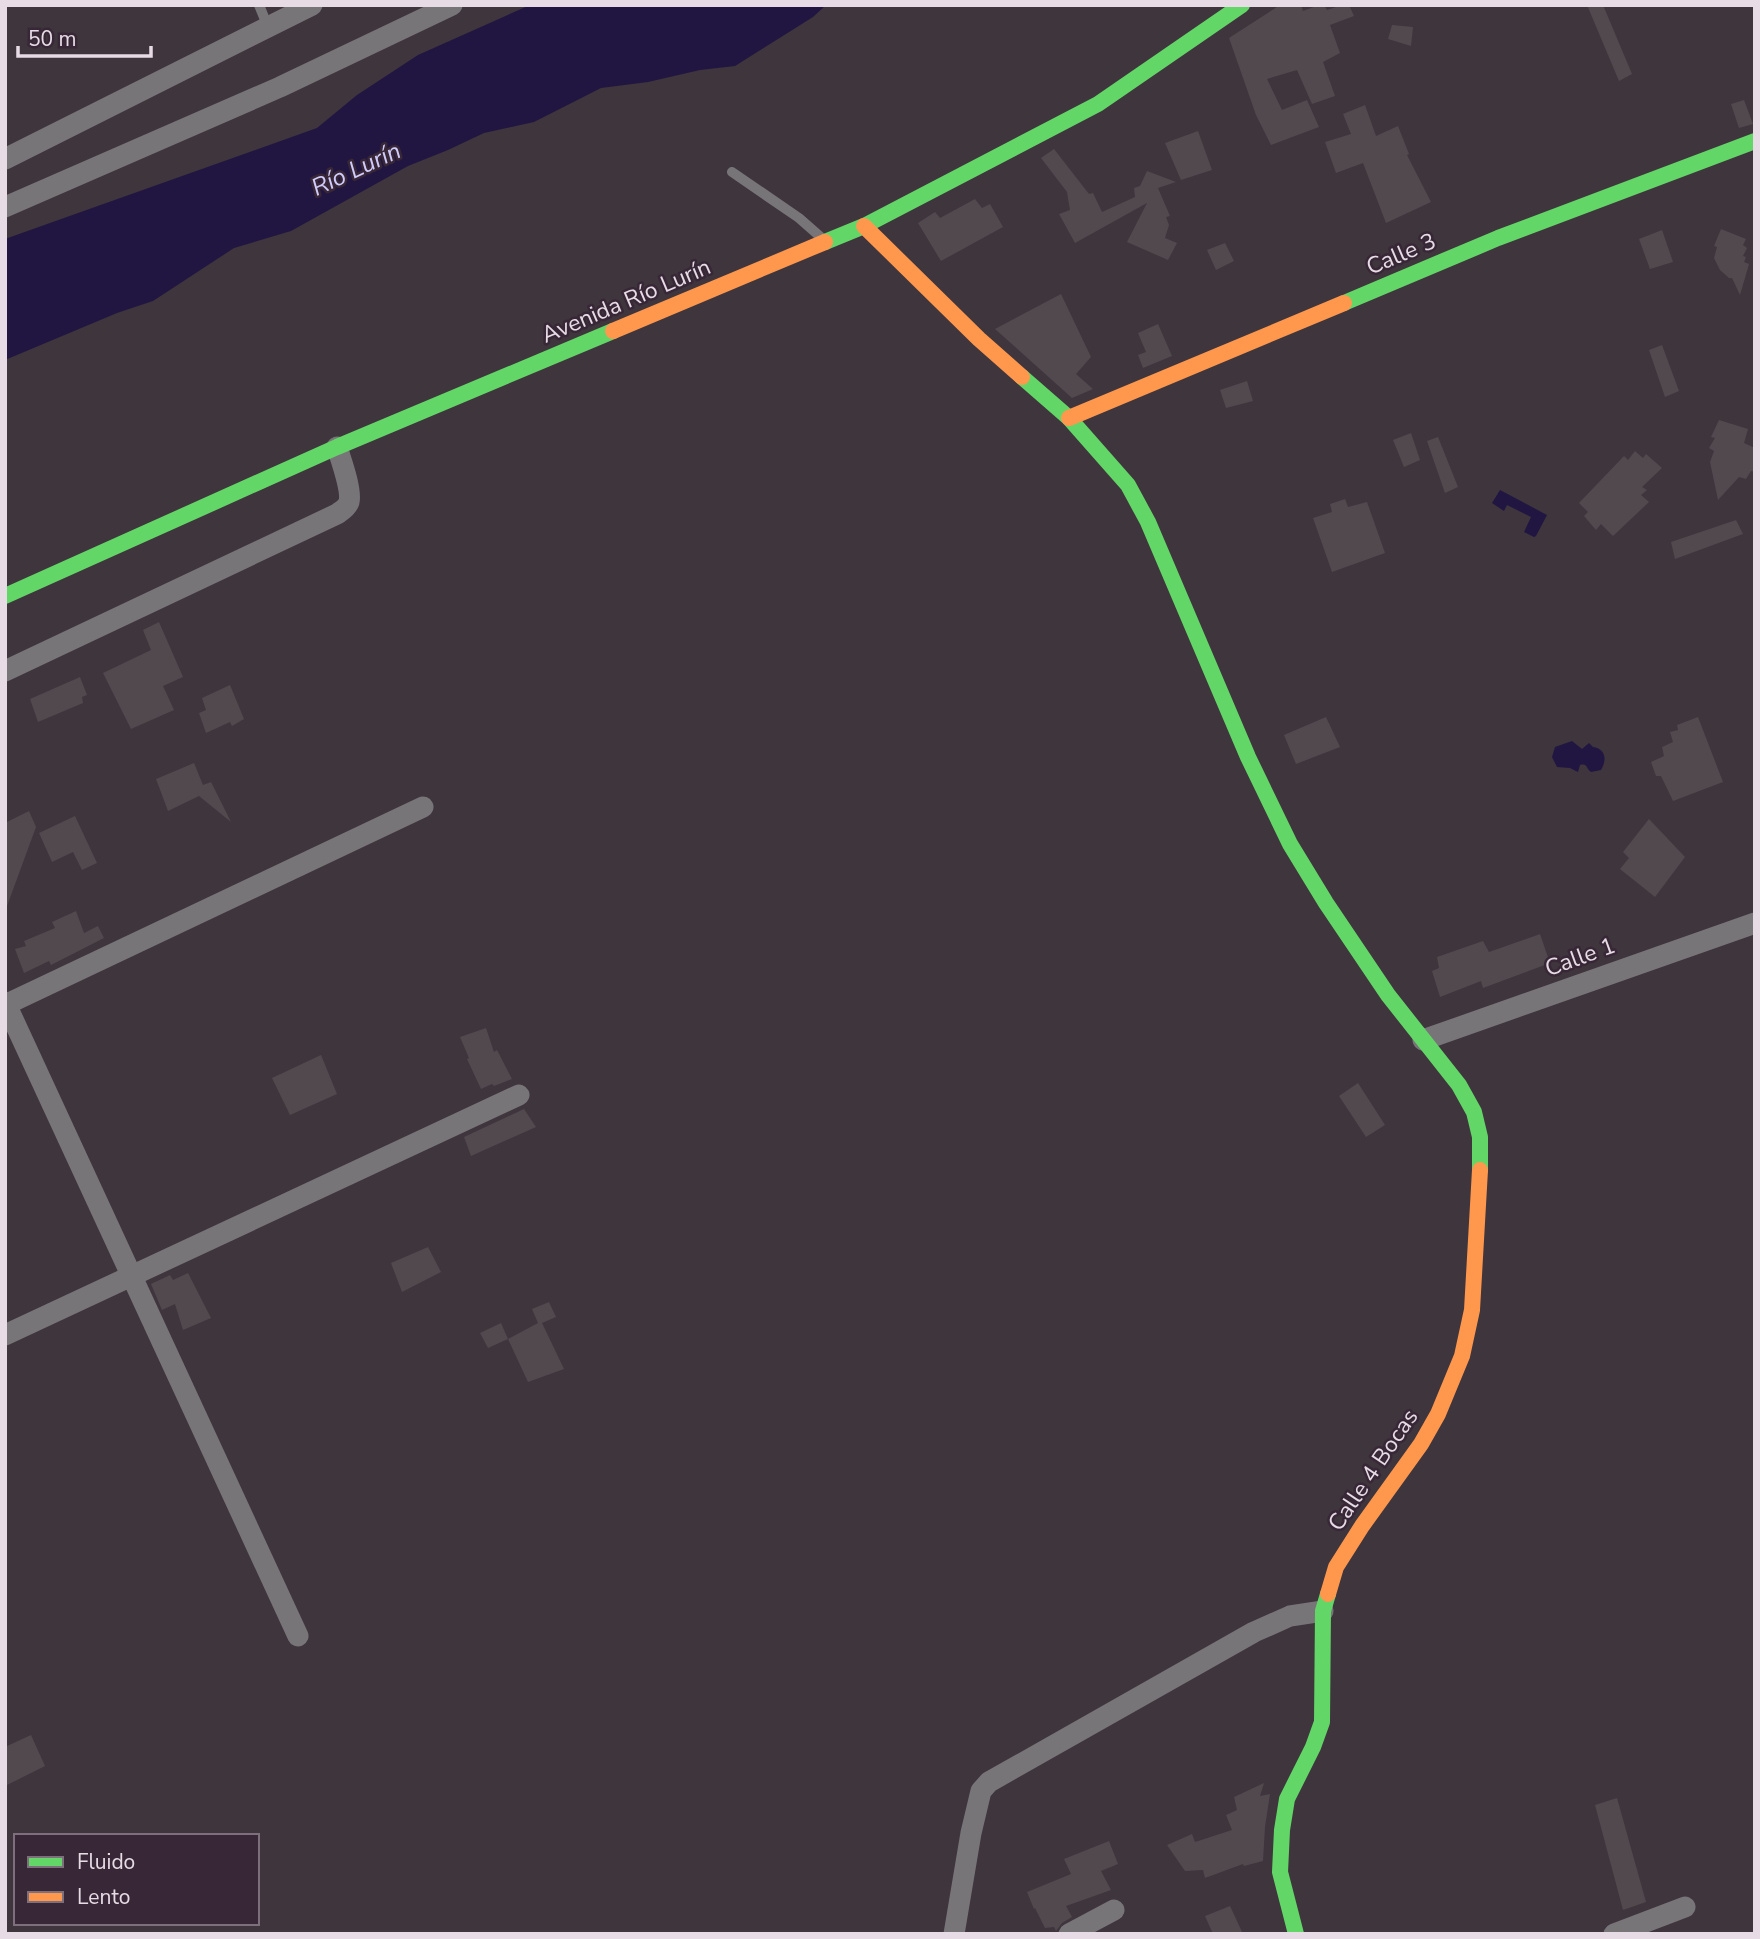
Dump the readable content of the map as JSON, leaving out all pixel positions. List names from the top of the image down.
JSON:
{
  "streets": {
    "street": [
      "Calle 3",
      "Avenida Río Lurín",
      "Calle 1",
      "Calle 4 Bocas"
    ]
  },
  "crossings": [
    ["Calle 3", "Calle 4 Bocas"],
    ["Avenida Río Lurín", "Calle 4 Bocas"],
    ["Calle 1", "Calle 4 Bocas"]
  ],
  "water": ["Río Lurín"],
  "legend": ["Fluido", "Lento"],
  "scale_bar": "50 m"
}
